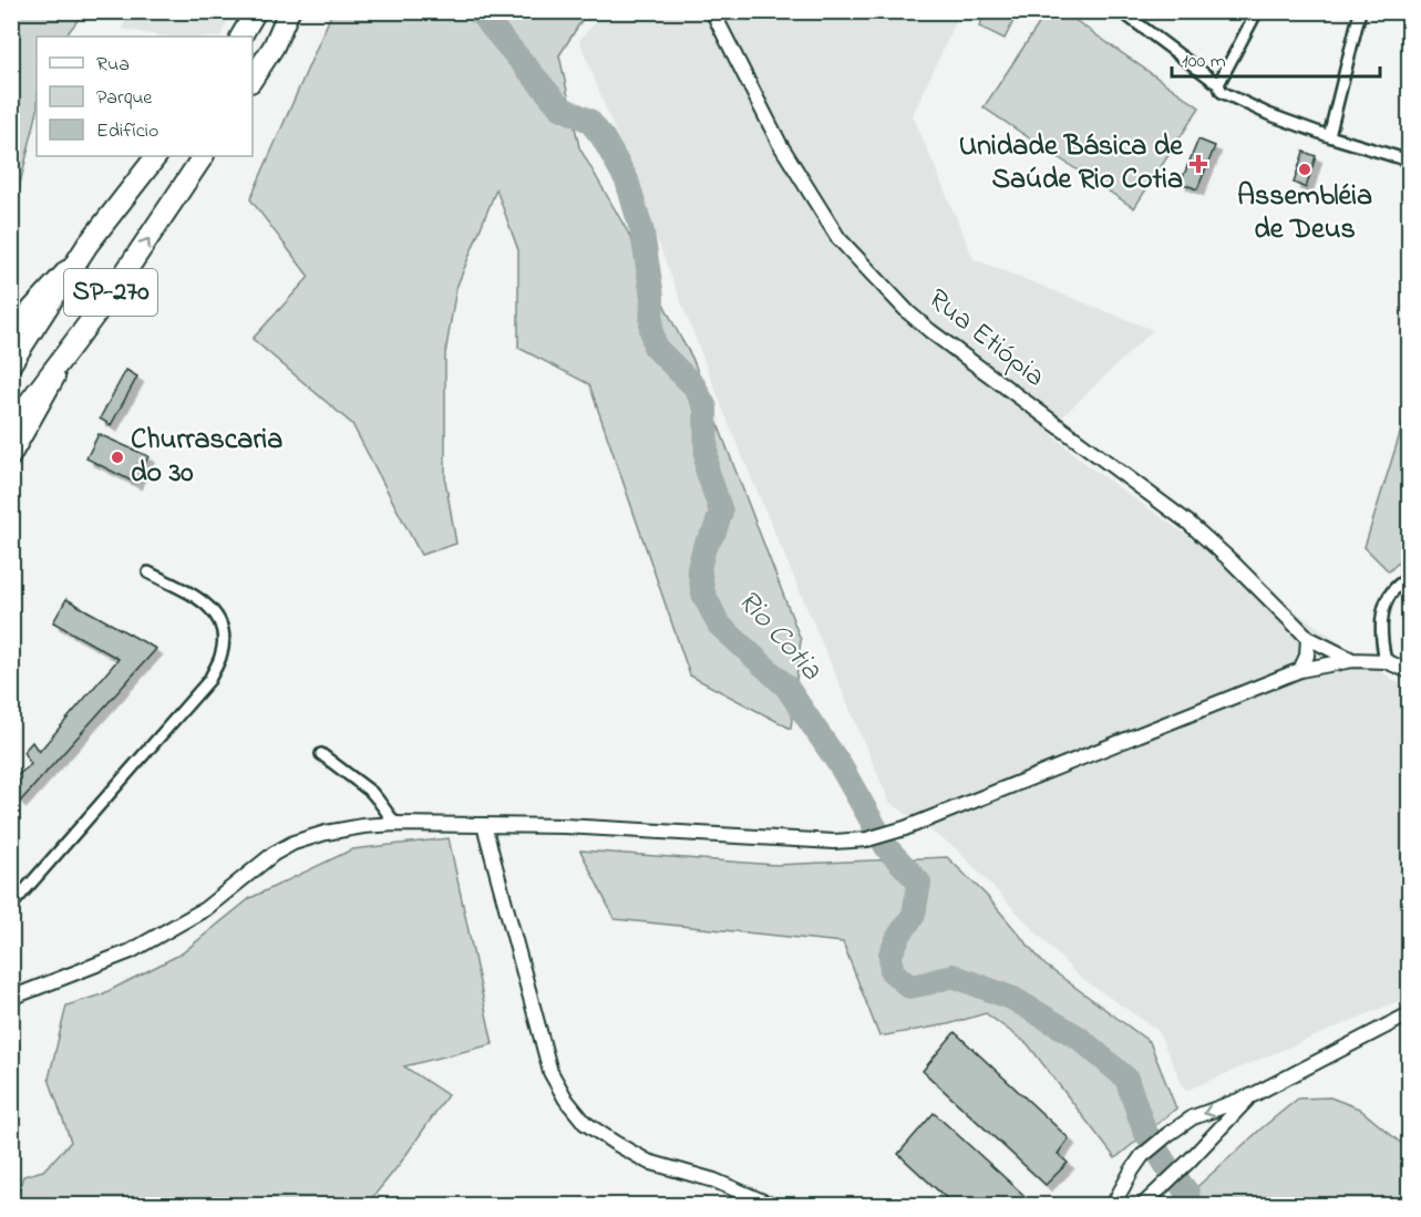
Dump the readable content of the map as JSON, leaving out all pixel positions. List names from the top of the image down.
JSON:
{
  "streets": {
    "highway": ["SP-270"],
    "street": ["Rua Etiópia"]
  },
  "water": ["Rio Cotia"],
  "places": {
    "health": ["Unidade Básica de Saúde Rio Cotia"],
    "other": ["Assembléia de Deus", "Churrascaria do 30"]
  },
  "legend": ["Rua", "Parque", "Edifício"],
  "scale_bar": "100 m"
}
